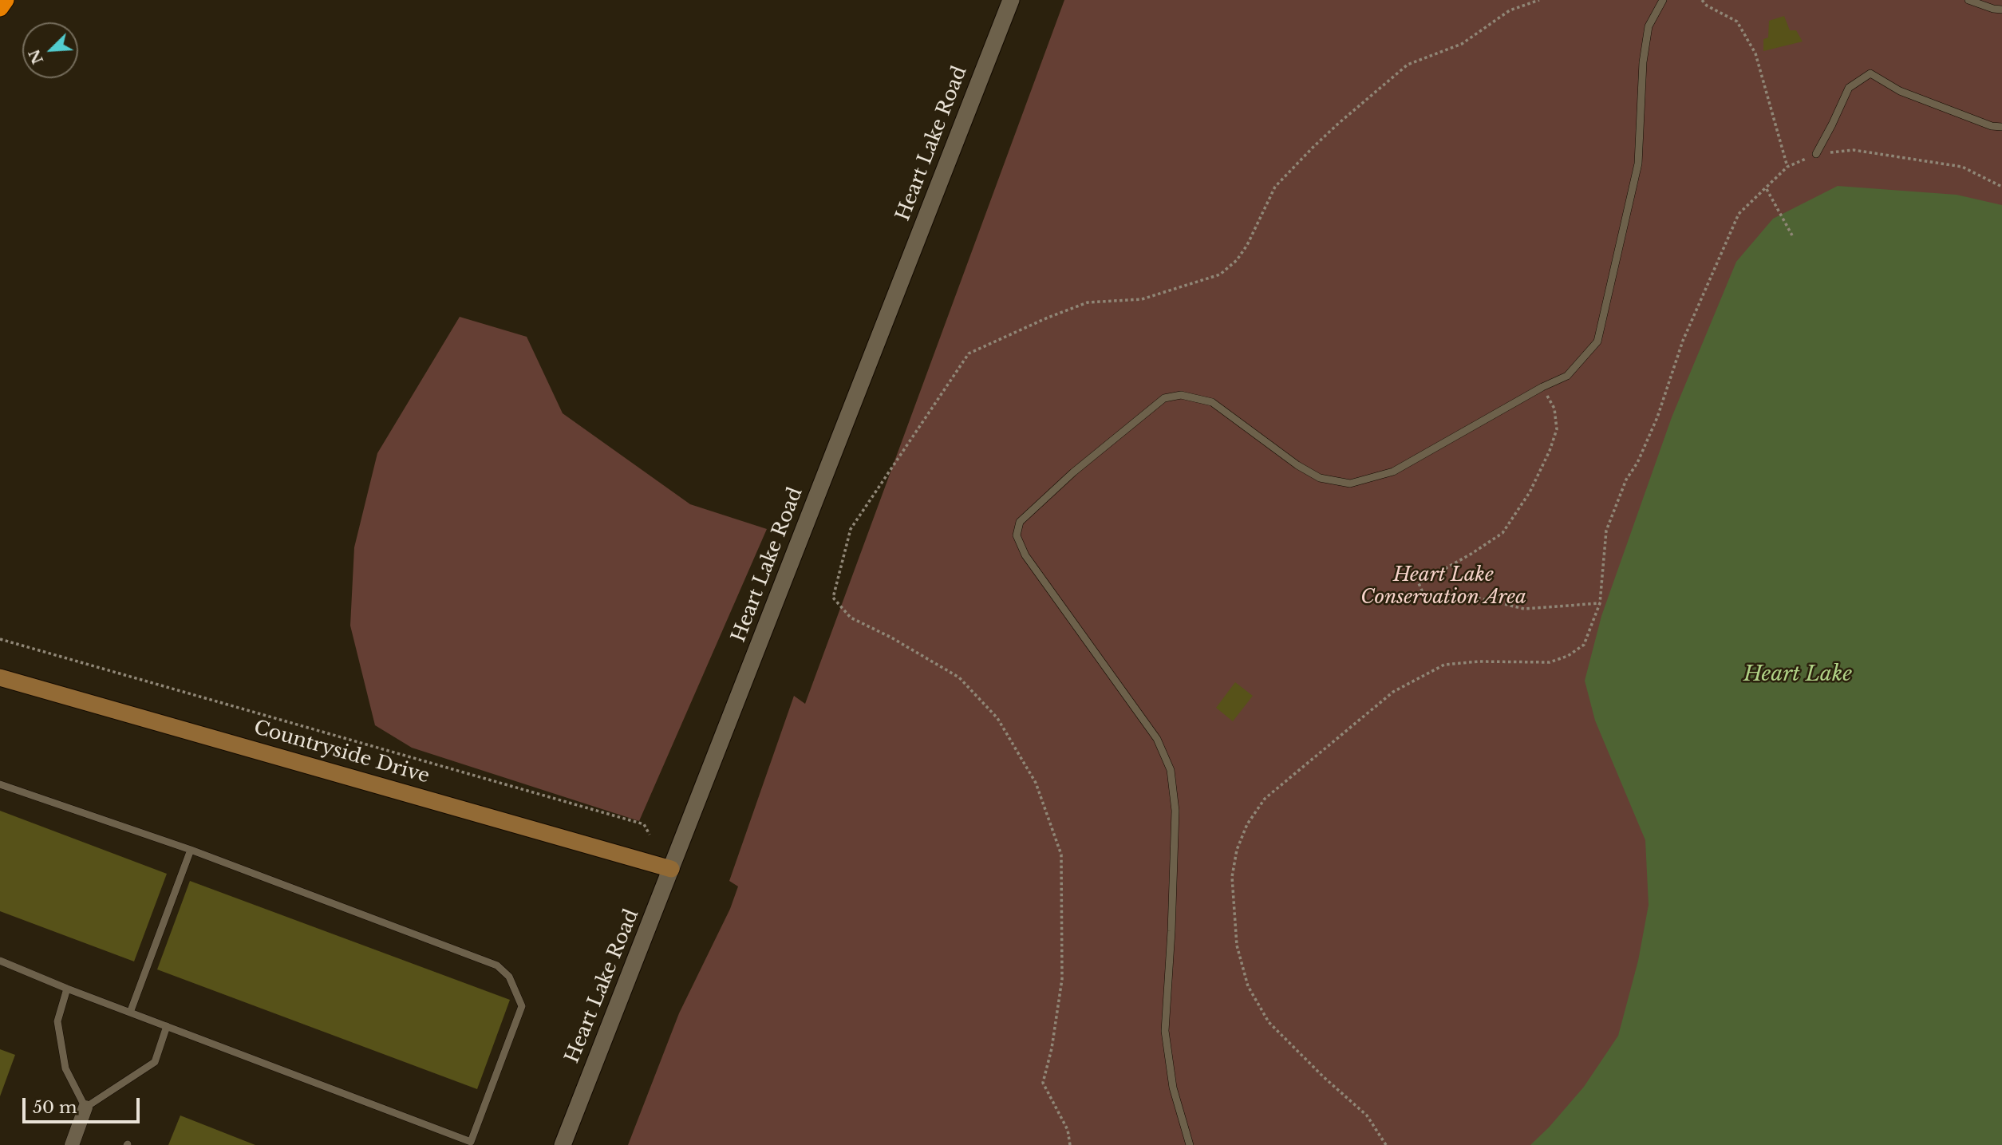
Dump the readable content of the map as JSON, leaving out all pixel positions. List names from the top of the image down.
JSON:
{
  "streets": {
    "main road": ["Countryside Drive"],
    "street": ["Heart Lake Road"]
  },
  "crossings": [
    ["Heart Lake Road", "Countryside Drive"]
  ],
  "water": ["Heart Lake"],
  "parks": ["Heart Lake Conservation Area"],
  "scale_bar": "50 m",
  "north": "bottom left"
}
